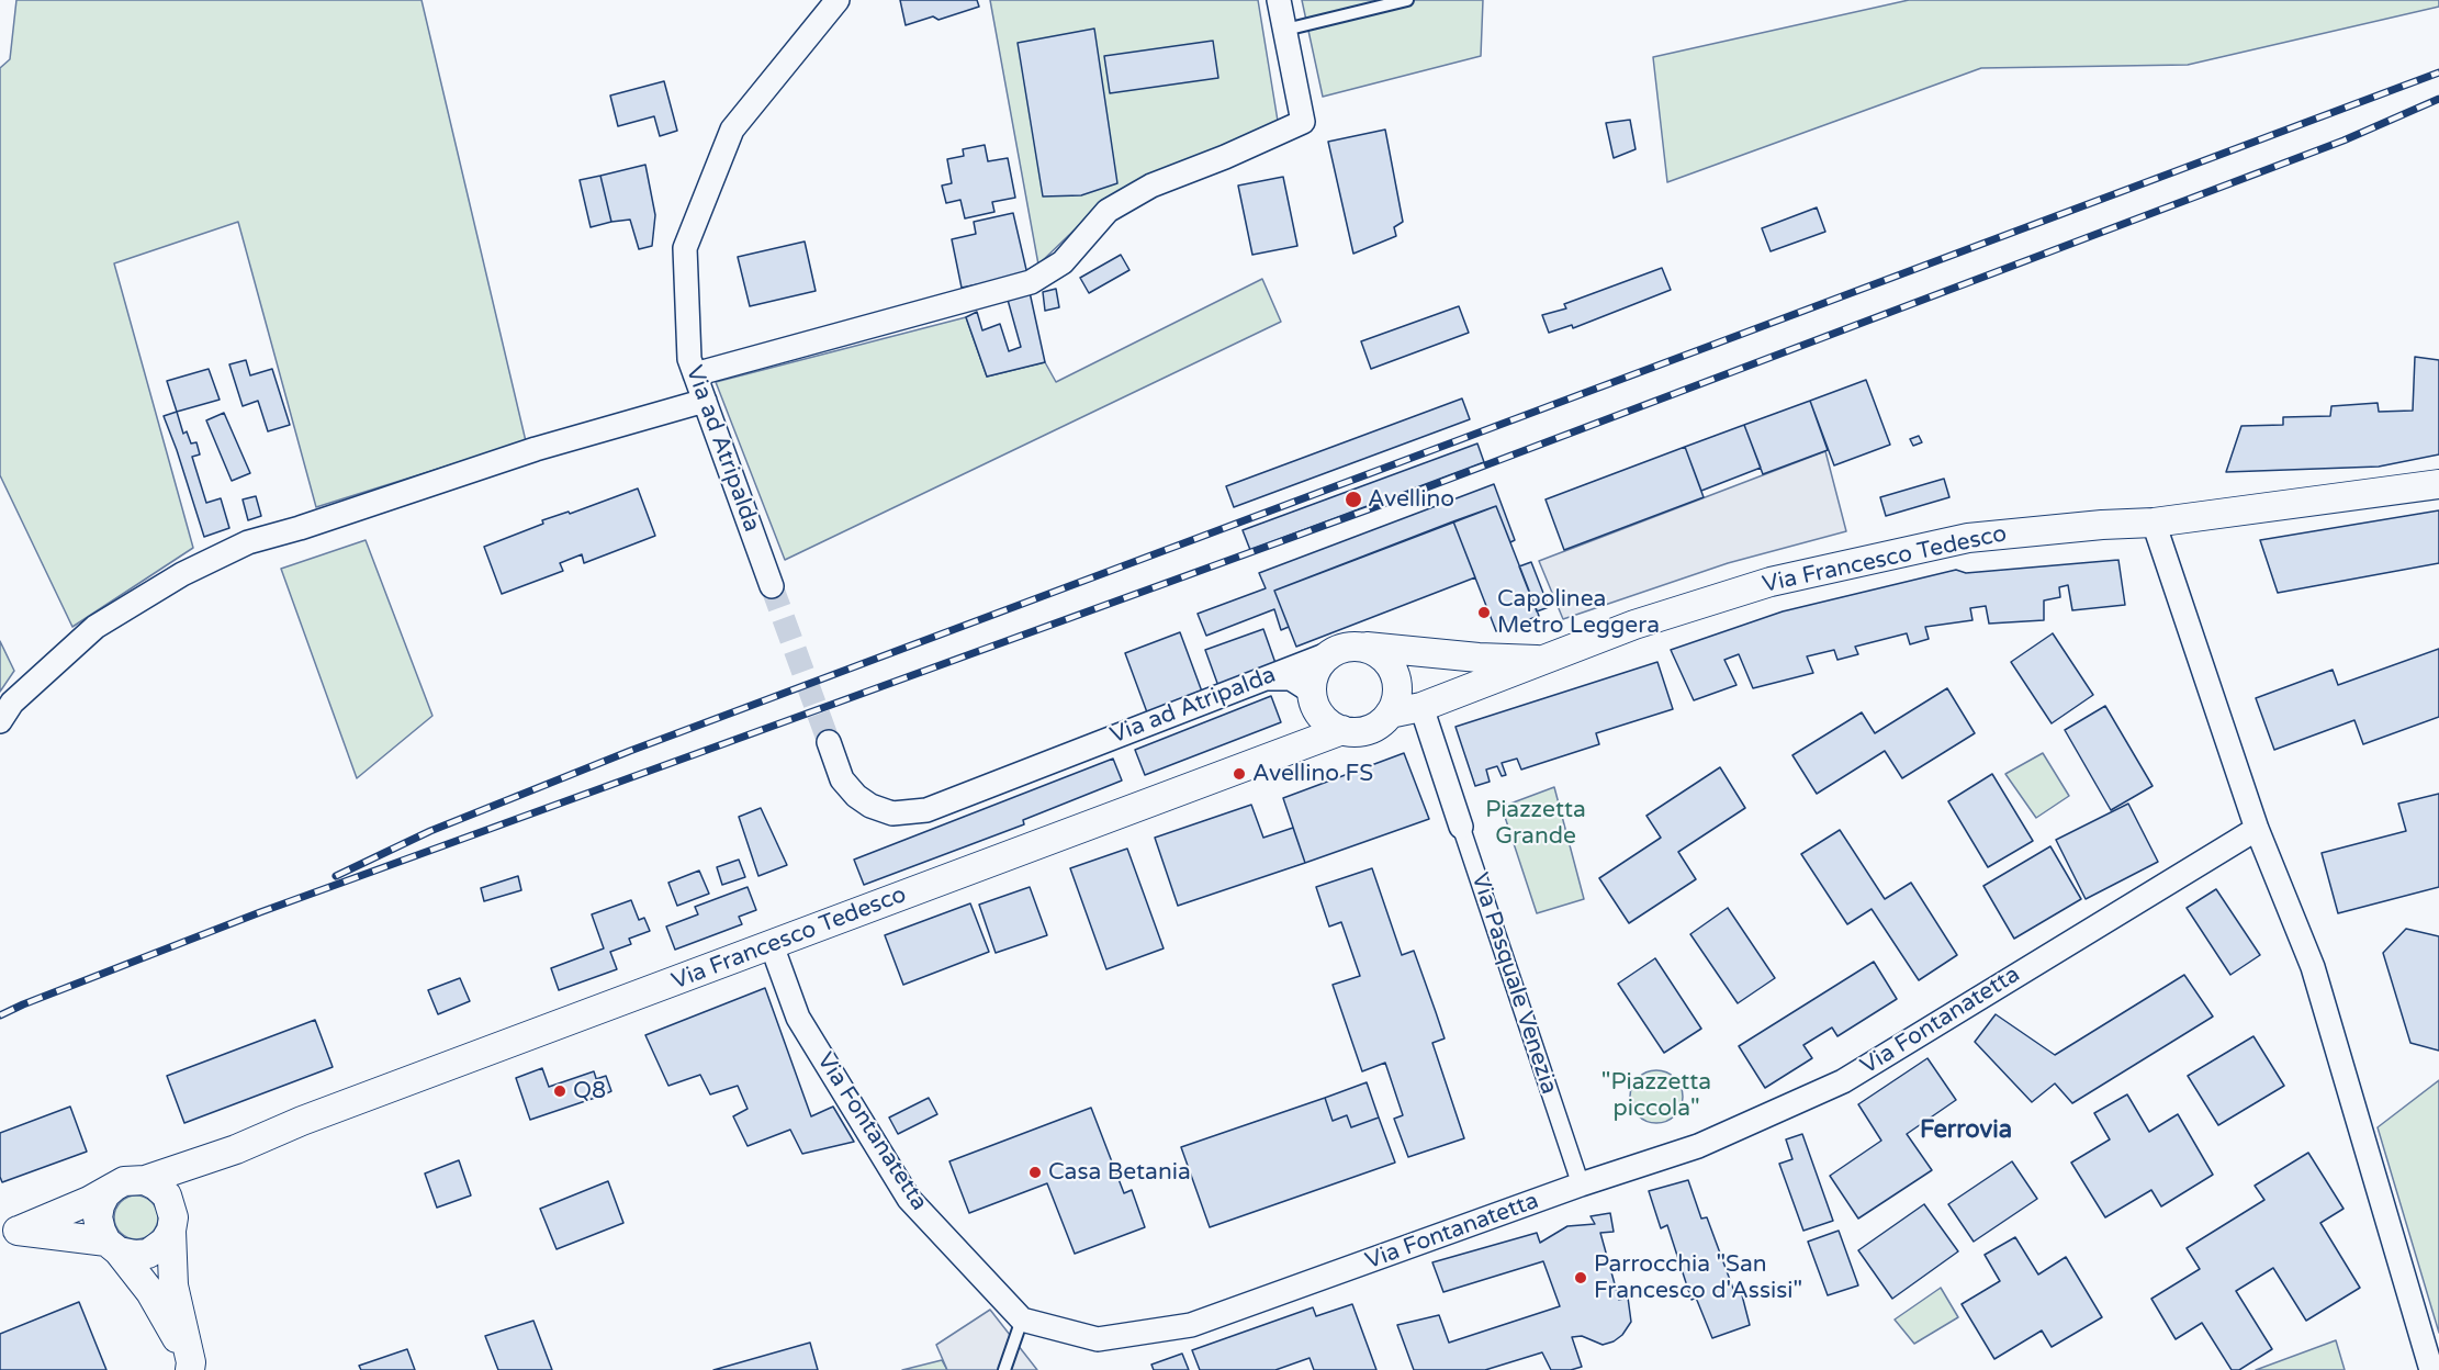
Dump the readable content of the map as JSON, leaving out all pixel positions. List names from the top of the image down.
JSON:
{
  "streets": {
    "street": [
      "Via ad Atripalda",
      "Via Francesco Tedesco",
      "Via Pasquale Venezia",
      "Via Fontanatetta"
    ]
  },
  "crossings": [
    ["Via ad Atripalda", "Via Francesco Tedesco"],
    ["Via Francesco Tedesco", "Via Pasquale Venezia"],
    ["Via Francesco Tedesco", "Via Fontanatetta"],
    ["Via Pasquale Venezia", "Via Fontanatetta"]
  ],
  "districts": ["Ferrovia"],
  "parks": ["Piazzetta Grande", "\"Piazzetta piccola\""],
  "places": [
    "Avellino",
    "Capolinea Metro Leggera",
    "Avellino FS",
    "Q8",
    "Casa Betania",
    "Parrocchia \"San Francesco d'Assisi\""
  ]
}
